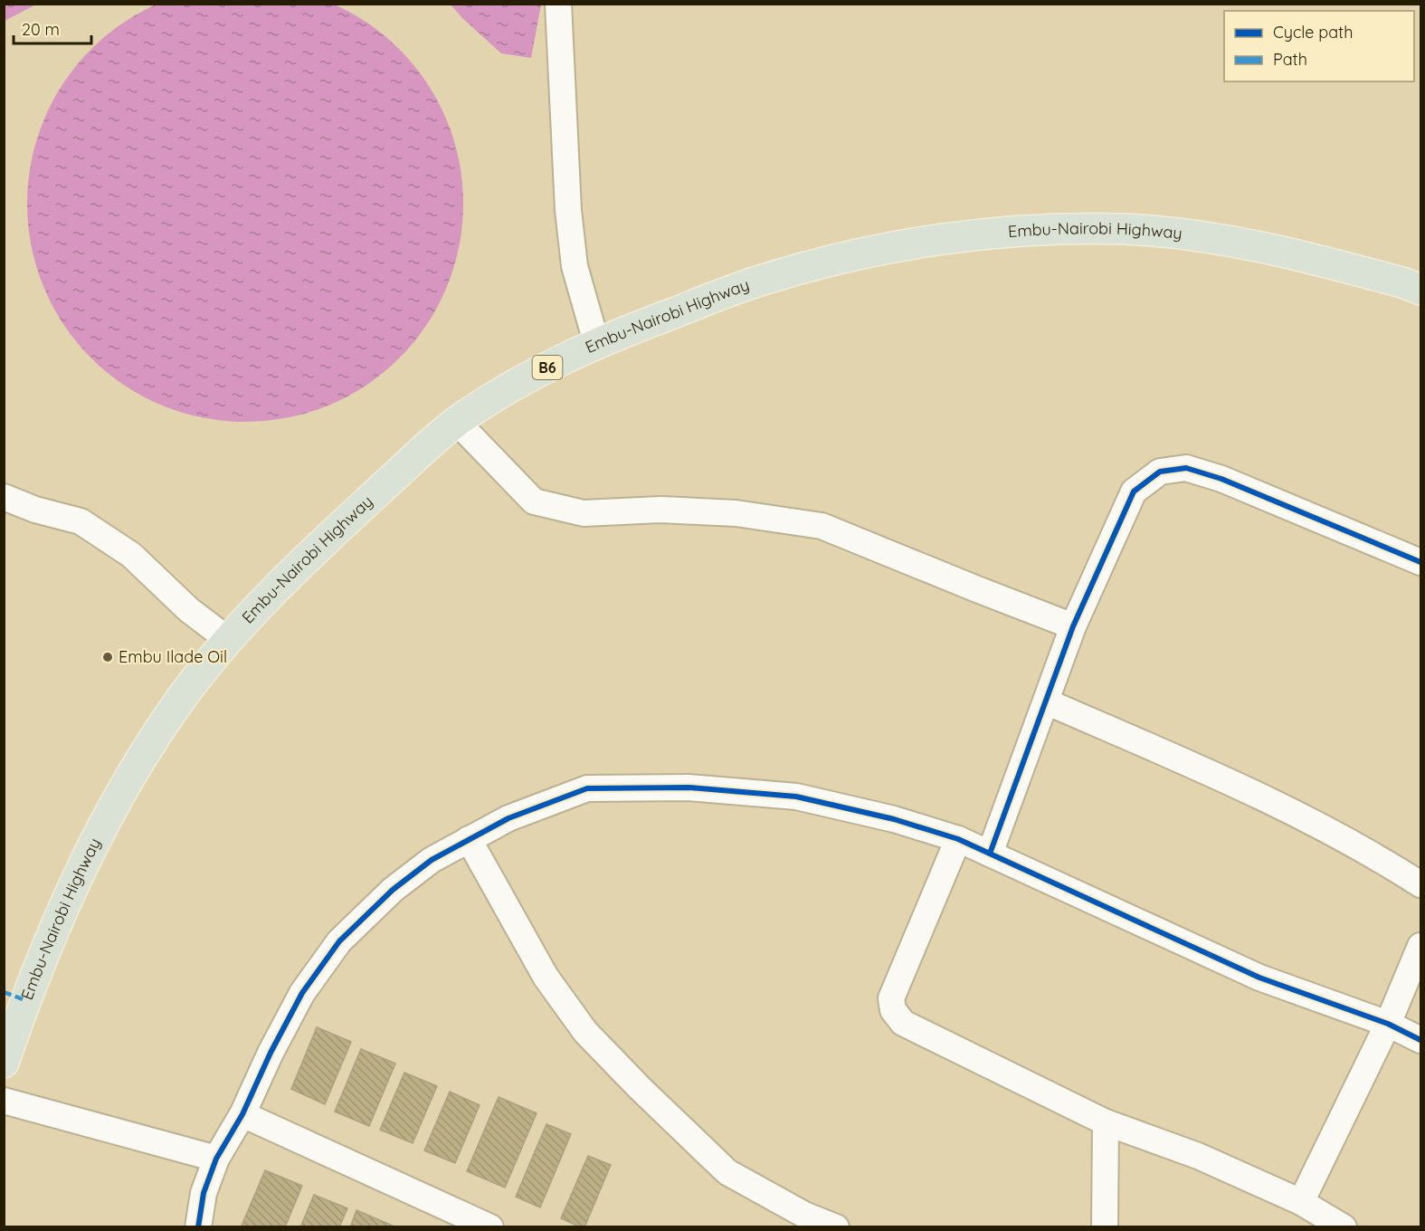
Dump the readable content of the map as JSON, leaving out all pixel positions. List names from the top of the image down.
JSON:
{
  "streets": {
    "main road": ["Embu-Nairobi Highway", "B6"]
  },
  "places": ["Embu Ilade Oil"],
  "legend": ["Cycle path", "Path"],
  "scale_bar": "20 m"
}
